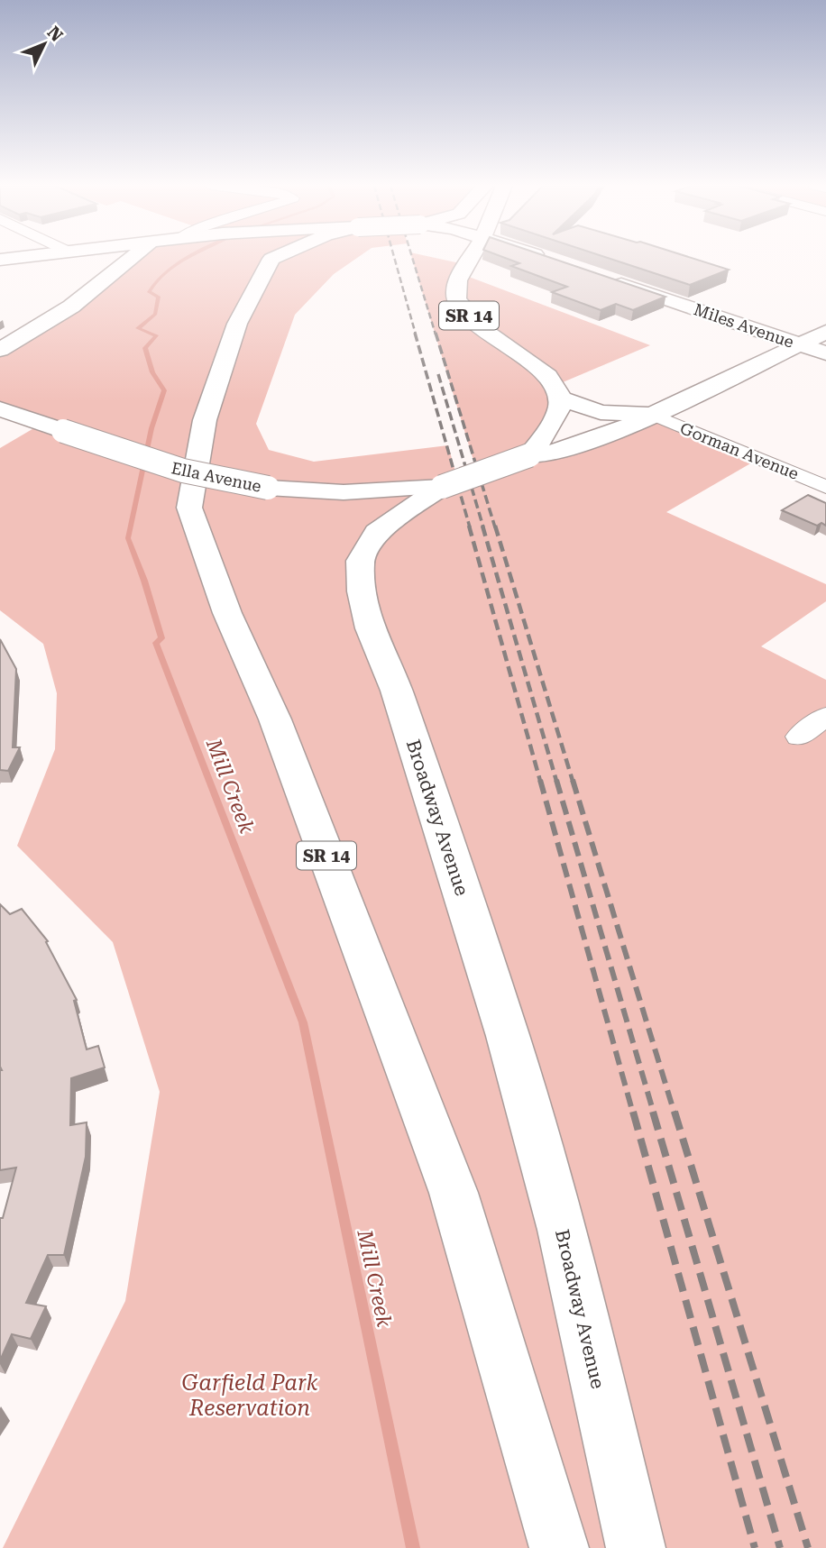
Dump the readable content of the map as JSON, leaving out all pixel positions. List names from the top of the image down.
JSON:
{
  "streets": {
    "main road": [
      "SR 14",
      "Miles Avenue",
      "Ella Avenue",
      "Broadway Avenue"
    ],
    "street": ["Gorman Avenue"]
  },
  "crossings": [
    ["Miles Avenue", "Broadway Avenue"],
    ["Gorman Avenue", "Broadway Avenue"],
    ["Ella Avenue", "Broadway Avenue"]
  ],
  "water": ["Mill Creek"],
  "parks": ["Garfield Park Reservation"],
  "north": "top right"
}
